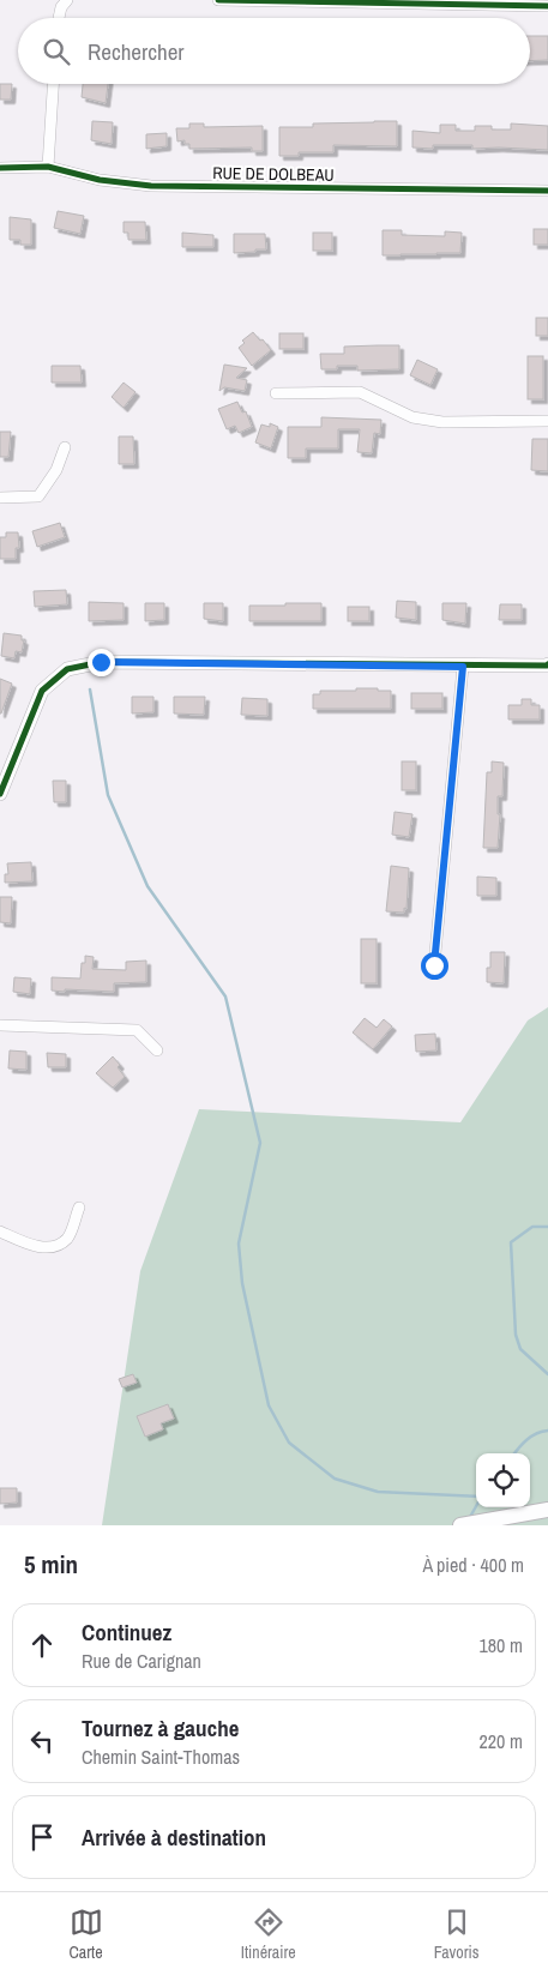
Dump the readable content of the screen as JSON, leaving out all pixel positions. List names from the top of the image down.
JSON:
{
  "streets": {
    "street": ["RUE DE DOLBEAU"]
  },
  "page": {
    "search": "Rechercher",
    "heading": ["5 min", "À pied · 400 m"],
    "list": [
      ["Continuez", "Rue de Carignan", "180 m"],
      ["Tournez à gauche", "Chemin Saint-Thomas", "220 m"],
      "Arrivée à destination"
    ],
    "nav": ["Carte", "Itinéraire", "Favoris"]
  }
}
